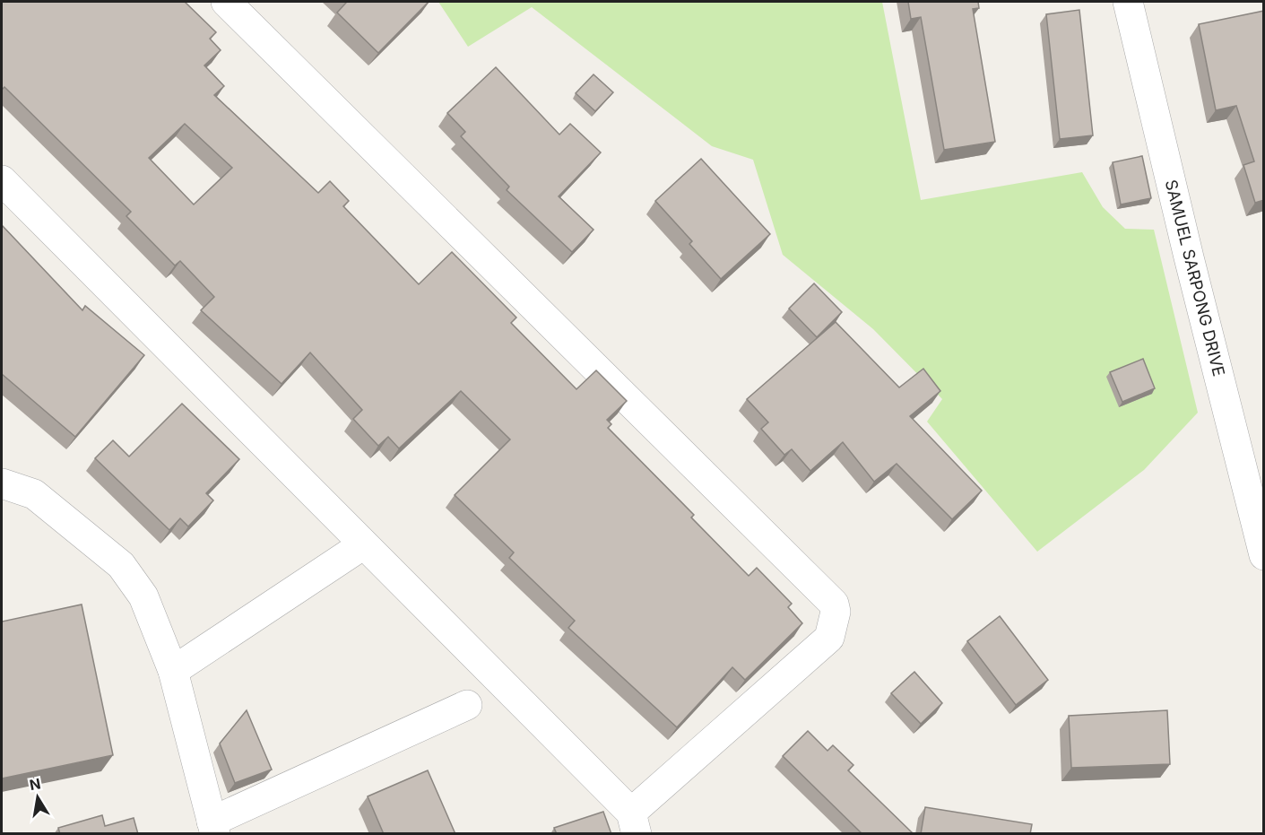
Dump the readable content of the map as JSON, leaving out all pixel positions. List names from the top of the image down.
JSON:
{
  "streets": {
    "street": ["SAMUEL SARPONG DRIVE"]
  },
  "north": "top"
}
